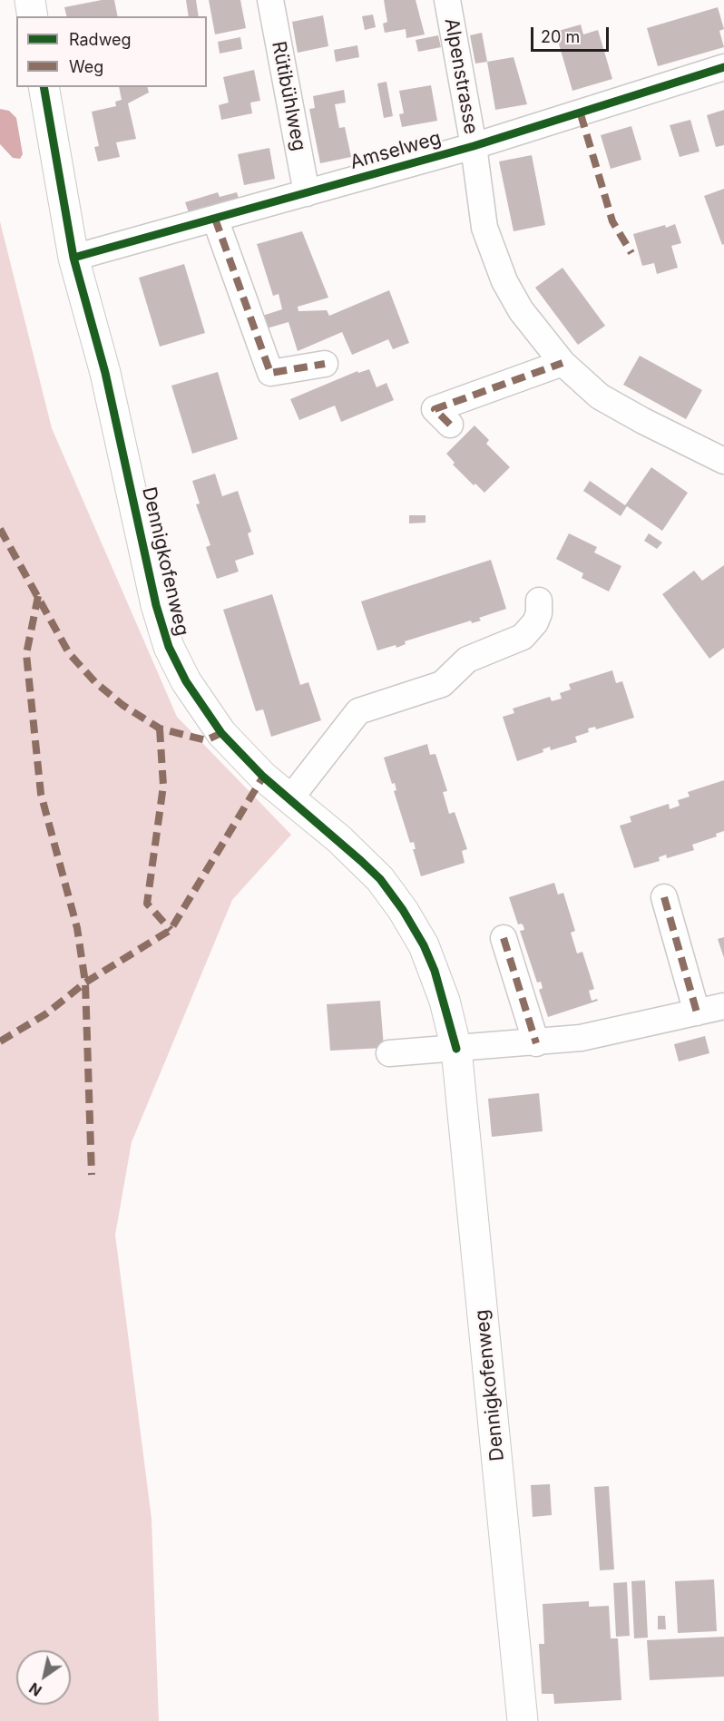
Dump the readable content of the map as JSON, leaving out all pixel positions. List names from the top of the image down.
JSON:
{
  "streets": {
    "street": [
      "Alpenstrasse",
      "Rütibühlweg",
      "Amselweg",
      "Dennigkofenweg"
    ]
  },
  "crossings": [
    ["Alpenstrasse", "Amselweg"],
    ["Rütibühlweg", "Amselweg"],
    ["Amselweg", "Dennigkofenweg"]
  ],
  "legend": ["Radweg", "Weg"],
  "scale_bar": "20 m",
  "north": "bottom left"
}
